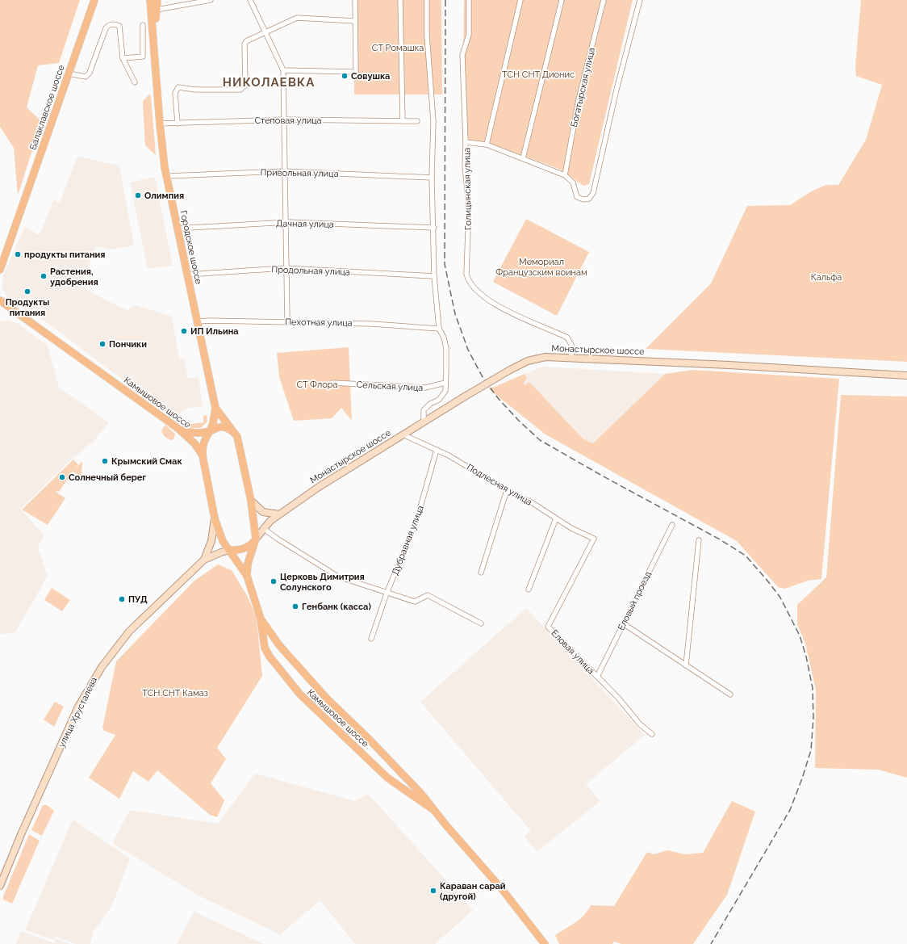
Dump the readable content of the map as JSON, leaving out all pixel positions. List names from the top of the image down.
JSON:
{
  "streets": {
    "main road": [
      "Балаклавское шоссе",
      "Городское шоссе",
      "Монастырское шоссе",
      "Камышовое шоссе",
      "улица Хрусталёва"
    ],
    "street": [
      "Богатырская улица",
      "Степовая улица",
      "Привольная улица",
      "Голицынская улица",
      "Дачная улица",
      "Продольная улица",
      "Пехотная улица",
      "Сельская улица",
      "Подлесная улица",
      "Дубравная улица",
      "Еловый проезд",
      "Еловая улица"
    ]
  },
  "crossings": [
    ["Степовая улица", "Городское шоссе"],
    ["Привольная улица", "Городское шоссе"],
    ["Голицынская улица", "Монастырское шоссе"],
    ["Дачная улица", "Городское шоссе"],
    ["Городское шоссе", "Продольная улица"],
    ["Городское шоссе", "Пехотная улица"],
    ["Городское шоссе", "Камышовое шоссе"],
    ["Монастырское шоссе", "Камышовое шоссе"],
    ["Монастырское шоссе", "Подлесная улица"],
    ["Монастырское шоссе", "улица Хрусталёва"],
    ["Камышовое шоссе", "улица Хрусталёва"],
    ["Подлесная улица", "Дубравная улица"],
    ["Подлесная улица", "Еловая улица"],
    ["Еловый проезд", "Еловая улица"]
  ],
  "districts": ["НИКОЛАЕВКА"],
  "parks": [
    "СТ Ромашка",
    "ТСН СНТ Дионис",
    "Мемориал Французским воинам",
    "Кальфа",
    "СТ Флора",
    "ТСН СНТ Камаз"
  ],
  "places": [
    "Совушка",
    "Олимпия",
    "продукты питания",
    "Растения, удобрения",
    "Продукты питания",
    "ИП Ильина",
    "Пончики",
    "Крымский Смак",
    "Солнечный берег",
    "Церковь Димитрия Солунского",
    "ПУД",
    "Генбанк (касса)",
    "Караван сарай (другой)"
  ]
}
